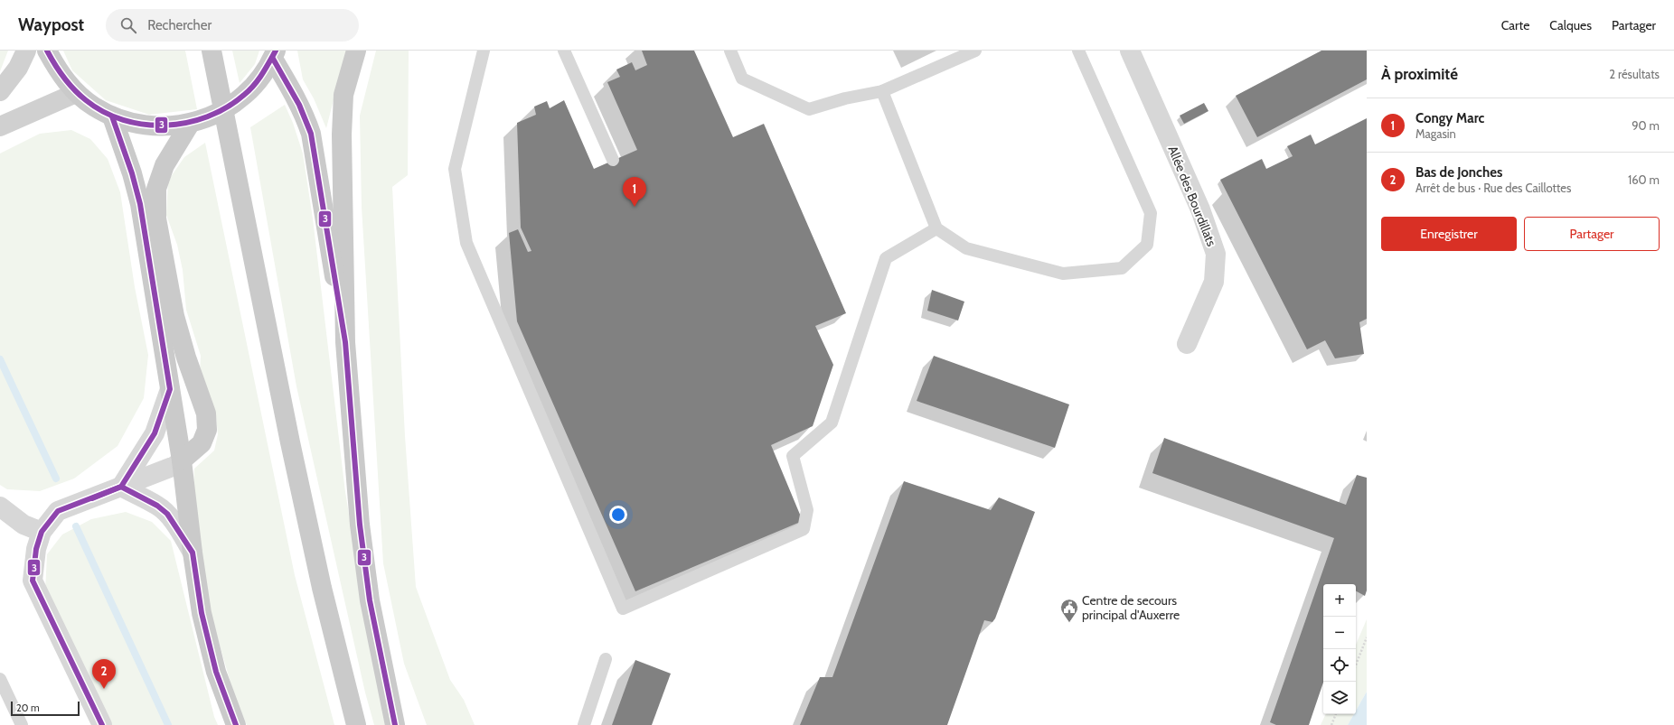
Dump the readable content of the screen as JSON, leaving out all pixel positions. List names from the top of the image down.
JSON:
{
  "streets": {
    "street": ["Allée des Bourdillats"]
  },
  "places": {
    "public building": ["Centre de secours principal d'Auxerre"]
  },
  "lines": ["transit line 3"],
  "scale_bar": "20 m",
  "page": {
    "header": "Waypost",
    "search": "Rechercher",
    "nav": ["Carte", "Calques", "Partager"],
    "heading": ["À proximité", "2 résultats"],
    "list": [
      {
        "mark": "1",
        "name": "Congy Marc",
        "note": "Magasin",
        "value": "90 m"
      },
      {
        "mark": "2",
        "name": "Bas de Jonches",
        "note": "Arrêt de bus · Rue des Caillottes",
        "value": "160 m"
      }
    ],
    "pins": ["1", "2"],
    "buttons": ["Enregistrer", "Partager"],
    "map_buttons": ["+", "−"],
    "scale": "20 m"
  }
}
